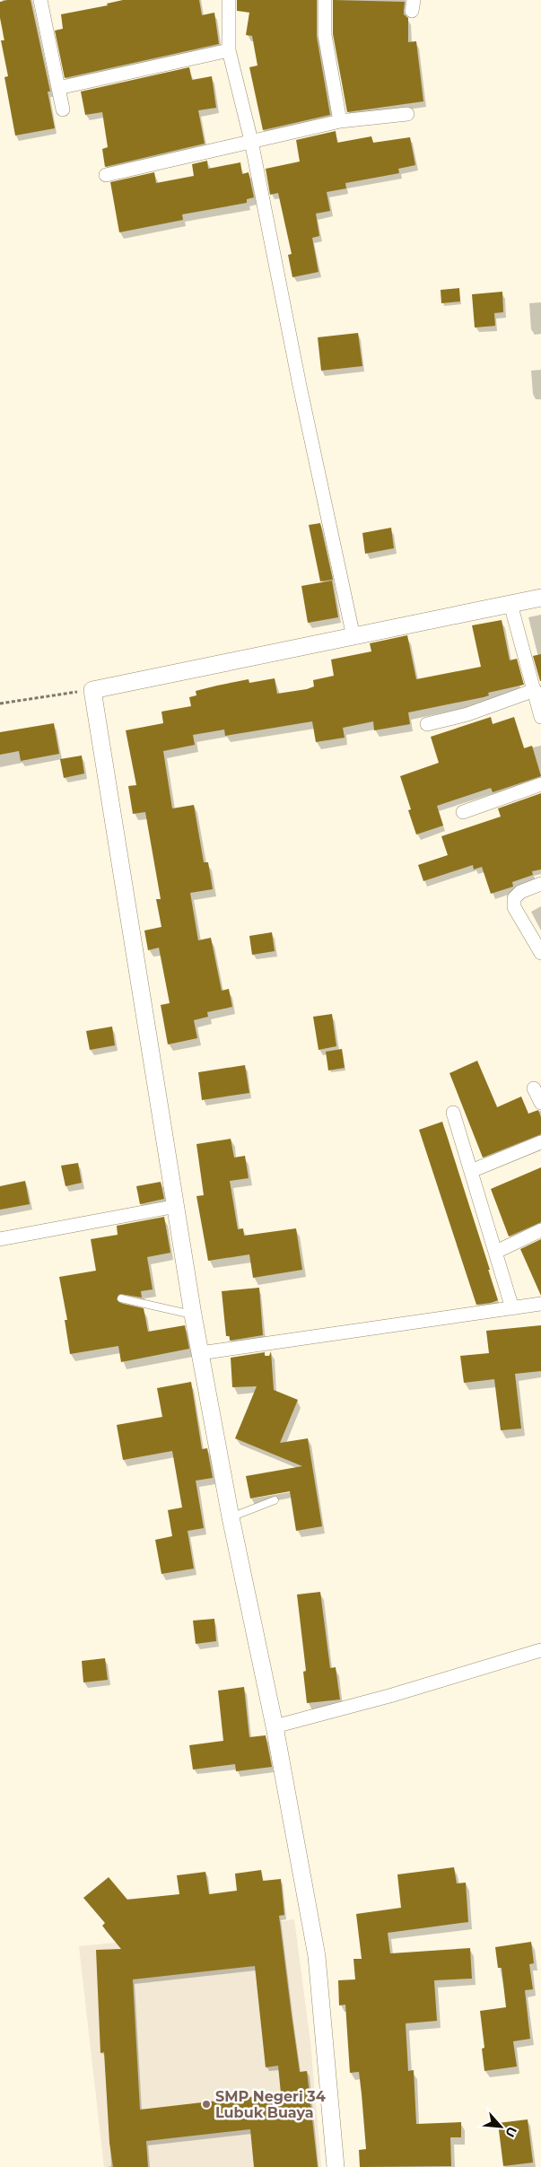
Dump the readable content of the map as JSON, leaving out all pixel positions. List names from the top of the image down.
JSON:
{
  "places": ["SMP Negeri 34 Lubuk Buaya"],
  "north": "bottom right"
}
